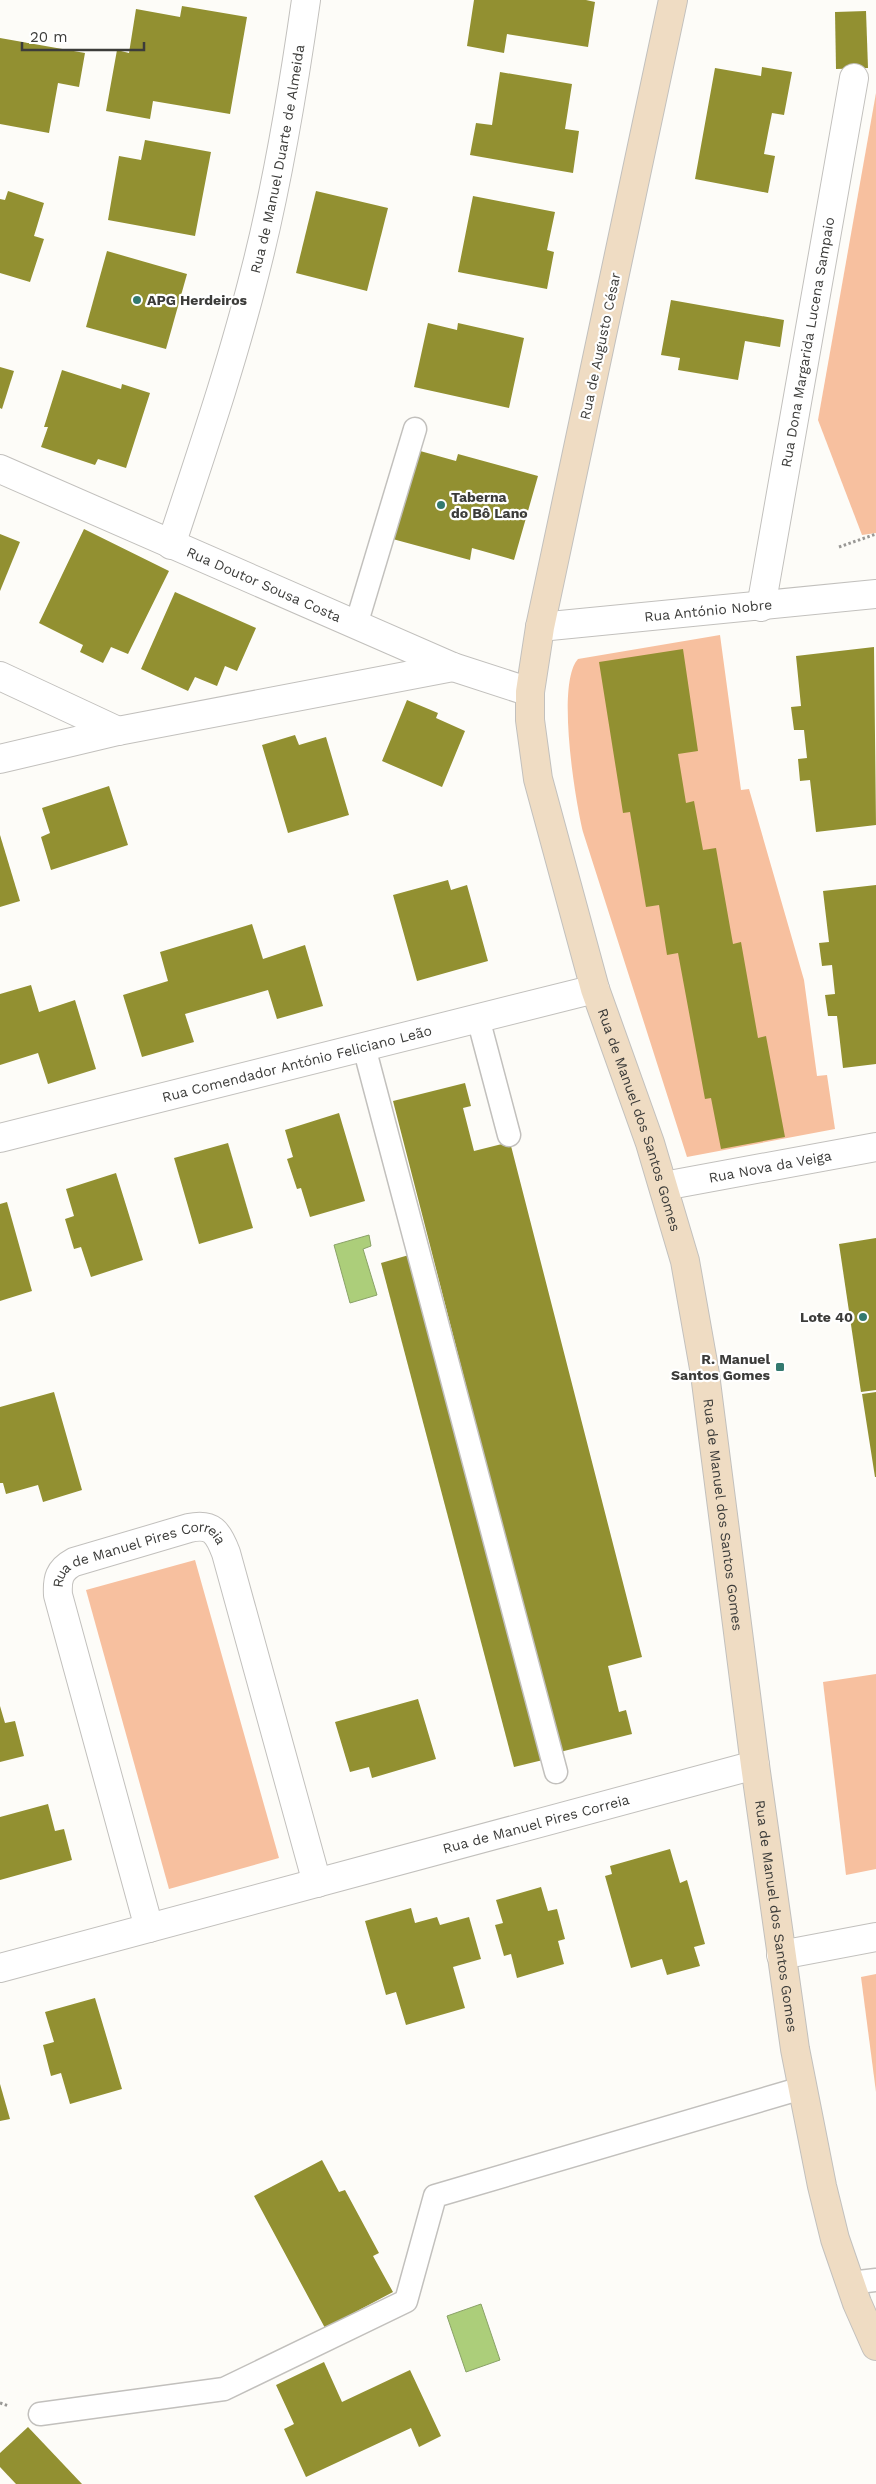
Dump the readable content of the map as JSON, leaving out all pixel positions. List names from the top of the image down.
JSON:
{
  "streets": {
    "street": [
      "Rua de Manuel Duarte de Almeida",
      "Rua Dona Margarida Lucena Sampaio",
      "Rua de Augusto César",
      "Rua Doutor Sousa Costa",
      "Rua António Nobre",
      "Rua Comendador António Feliciano Leão",
      "Rua de Manuel dos Santos Gomes",
      "Rua Nova da Veiga",
      "Rua de Manuel Pires Correia"
    ]
  },
  "crossings": [
    ["Rua de Manuel Duarte de Almeida", "Rua Doutor Sousa Costa"],
    ["Rua Dona Margarida Lucena Sampaio", "Rua António Nobre"],
    ["Rua de Augusto César", "Rua Doutor Sousa Costa"],
    ["Rua de Augusto César", "Rua António Nobre"],
    ["Rua de Augusto César", "Rua de Manuel dos Santos Gomes"],
    ["Rua Doutor Sousa Costa", "Rua de Manuel dos Santos Gomes"],
    ["Rua Comendador António Feliciano Leão", "Rua de Manuel dos Santos Gomes"],
    ["Rua de Manuel dos Santos Gomes", "Rua Nova da Veiga"],
    ["Rua de Manuel dos Santos Gomes", "Rua de Manuel Pires Correia"]
  ],
  "places": {
    "other": ["APG Herdeiros", "Taberna do Bô Lano", "Lote 40"],
    "transit": ["R. Manuel Santos Gomes"]
  },
  "scale_bar": "20 m"
}
